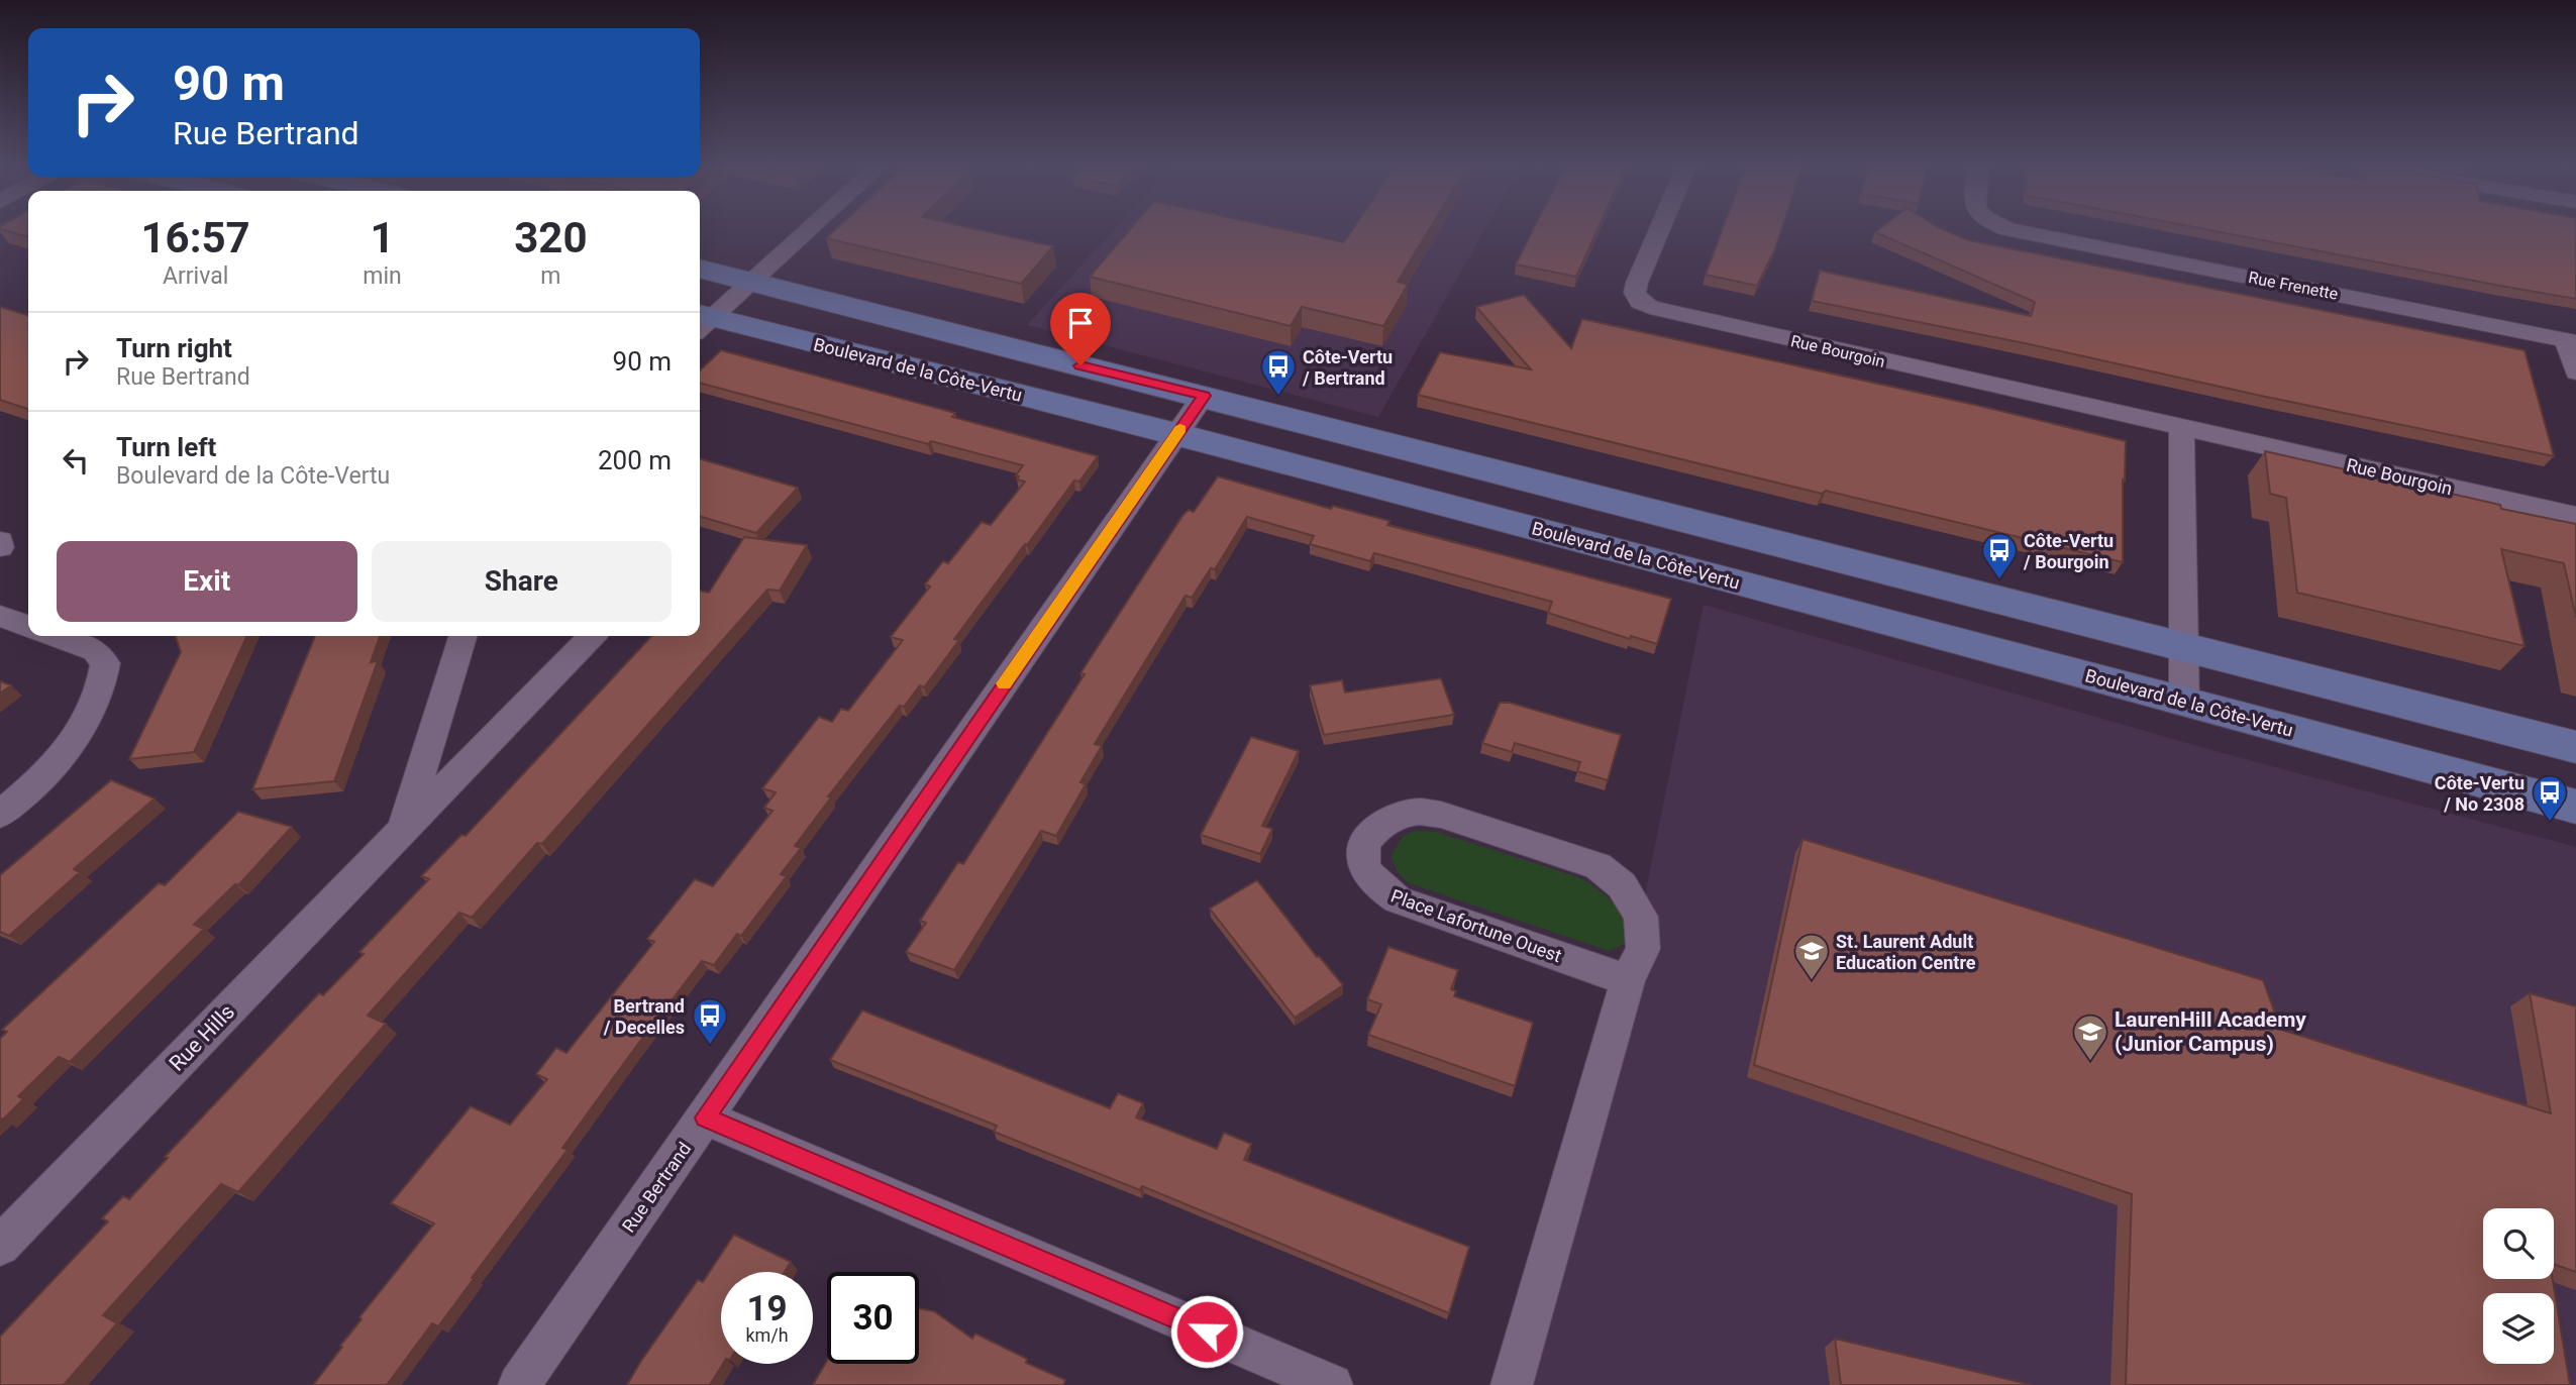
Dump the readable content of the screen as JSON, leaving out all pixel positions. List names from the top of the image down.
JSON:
{
  "streets": {
    "main road": ["Boulevard de la Côte-Vertu"],
    "street": [
      "Rue Frenette",
      "Rue Bourgoin",
      "Place Lafortune Ouest",
      "Rue Hills",
      "Rue Bertrand"
    ]
  },
  "crossings": [
    ["Boulevard de la Côte-Vertu", "Rue Bertrand"]
  ],
  "places": {
    "bus stop": [
      "Côte-Vertu / Bertrand",
      "Côte-Vertu / Bourgoin",
      "Côte-Vertu / No 2308",
      "Bertrand / Decelles"
    ],
    "school or university": ["St. Laurent Adult Education Centre", "LaurenHill Academy (Junior Campus)"]
  },
  "page": {
    "turn": ["90 m", "Rue Bertrand"],
    "eta": [
      "16:57",
      "Arrival",
      "1",
      "min",
      "320",
      "m"
    ],
    "list": [
      {
        "name": "Turn right",
        "note": "Rue Bertrand",
        "value": "90 m"
      },
      {
        "name": "Turn left",
        "note": "Boulevard de la Côte-Vertu",
        "value": "200 m"
      }
    ],
    "buttons": ["Exit", "Share"],
    "speed": "19 km/h",
    "limit": "30"
  }
}
